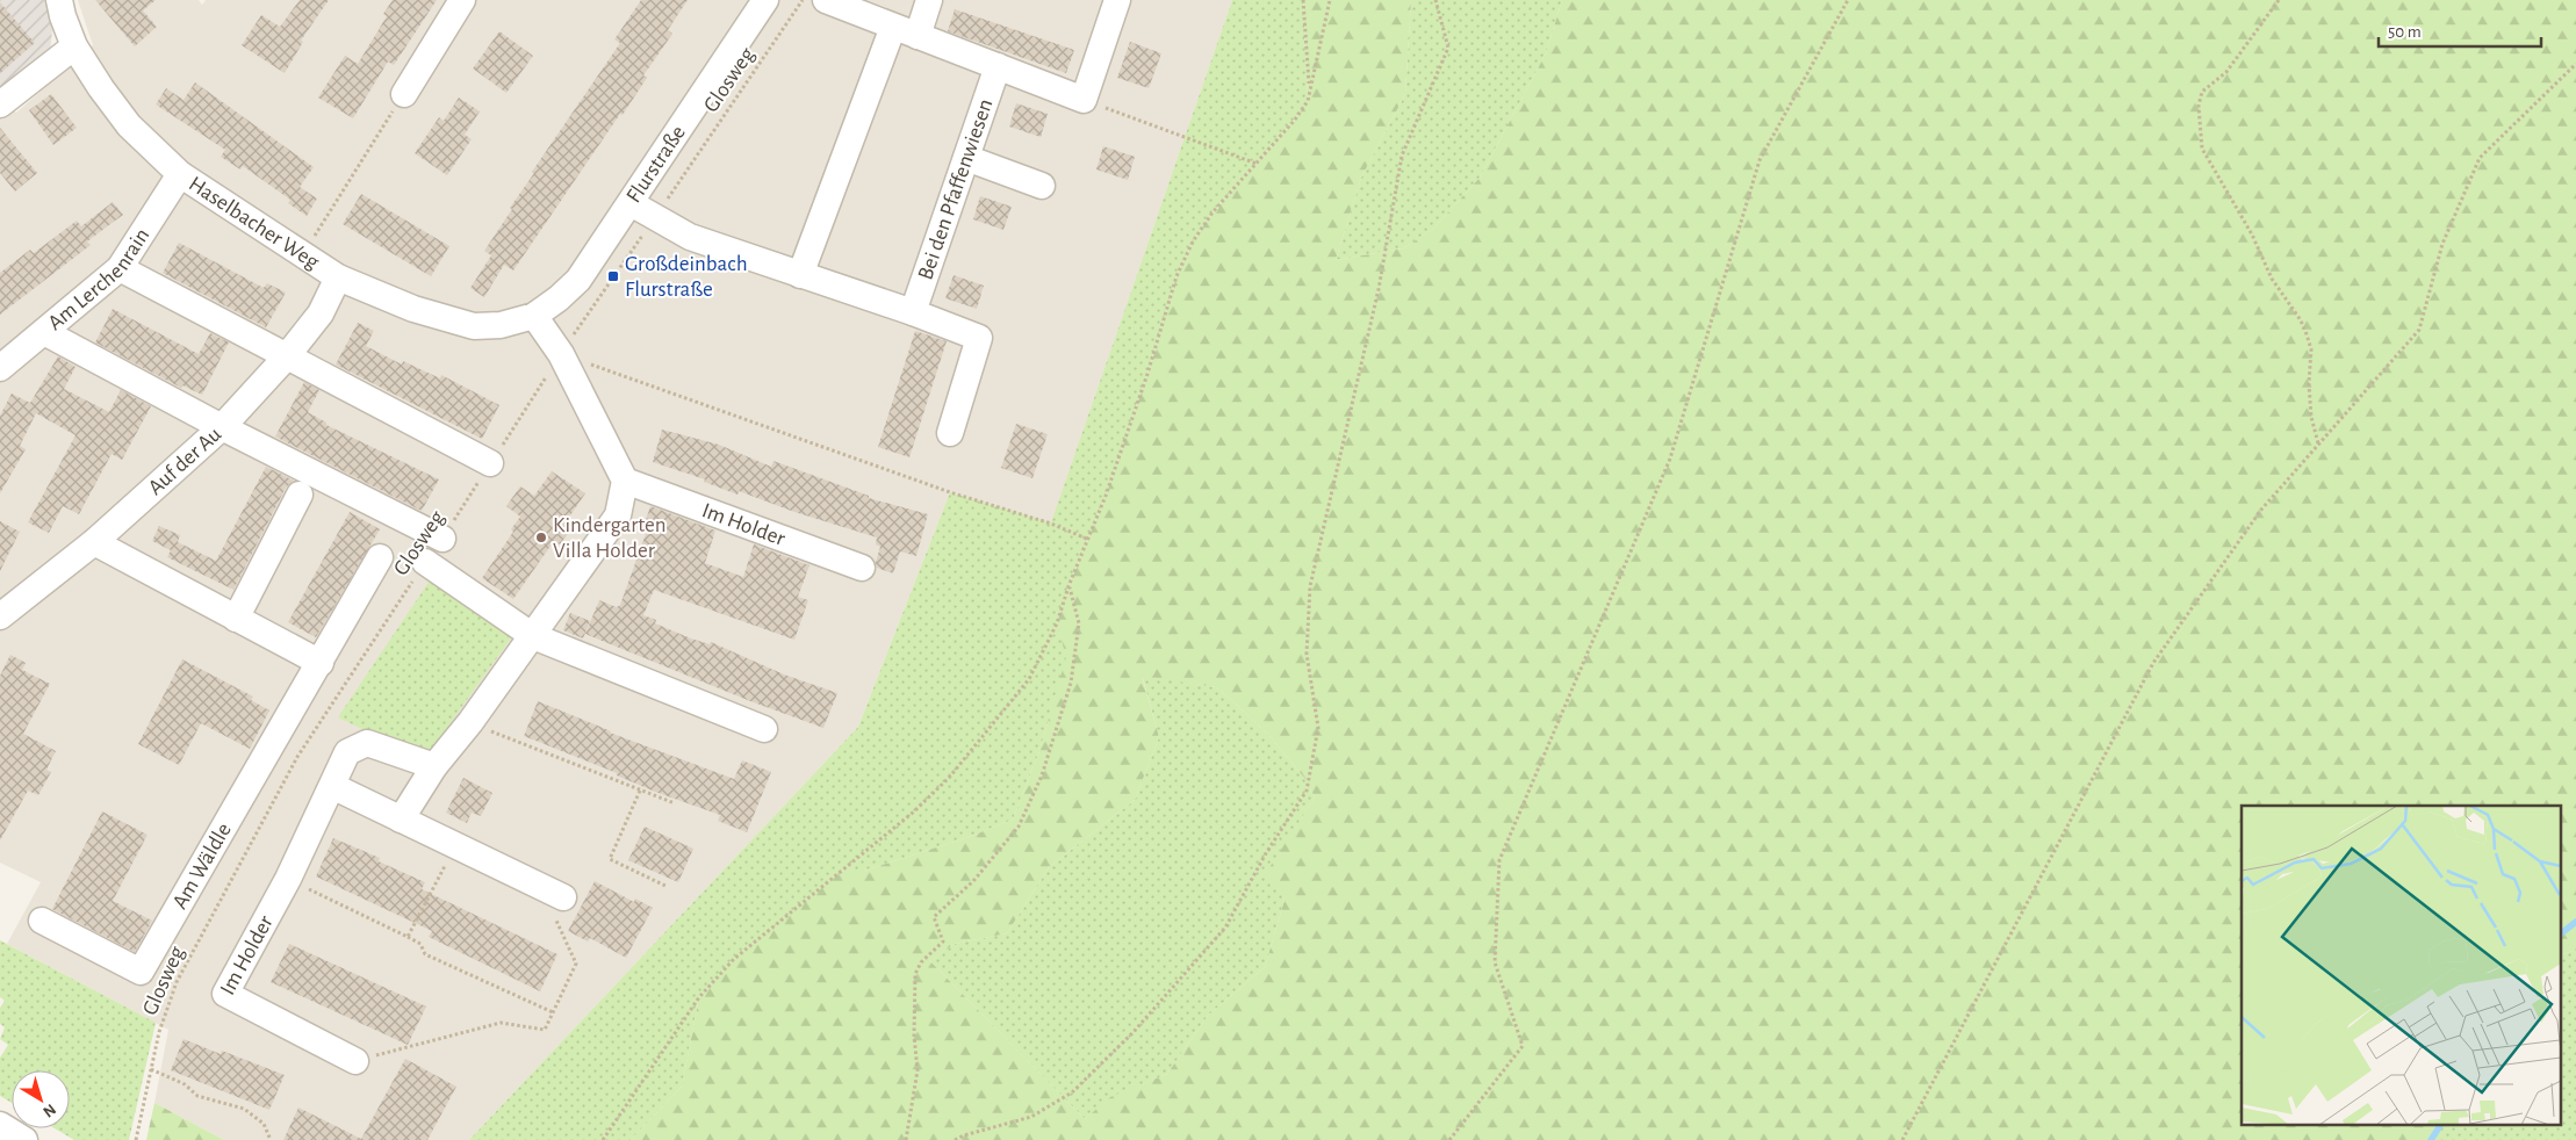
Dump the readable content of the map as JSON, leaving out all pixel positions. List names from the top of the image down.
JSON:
{
  "streets": {
    "street": [
      "Flurstraße",
      "Bei den Pfaffenwiesen",
      "Haselbacher Weg",
      "Am Lerchenrain",
      "Auf der Au",
      "Im Holder",
      "Am Wäldle"
    ],
    "path": ["Glosweg"]
  },
  "crossings": [
    ["Flurstraße", "Haselbacher Weg"],
    ["Haselbacher Weg", "Am Lerchenrain"],
    ["Haselbacher Weg", "Auf der Au"]
  ],
  "places": {
    "transit": ["Großdeinbach Flurstraße"],
    "other": ["Kindergarten Villa Holder"]
  },
  "scale_bar": "50 m",
  "north": "bottom right"
}
